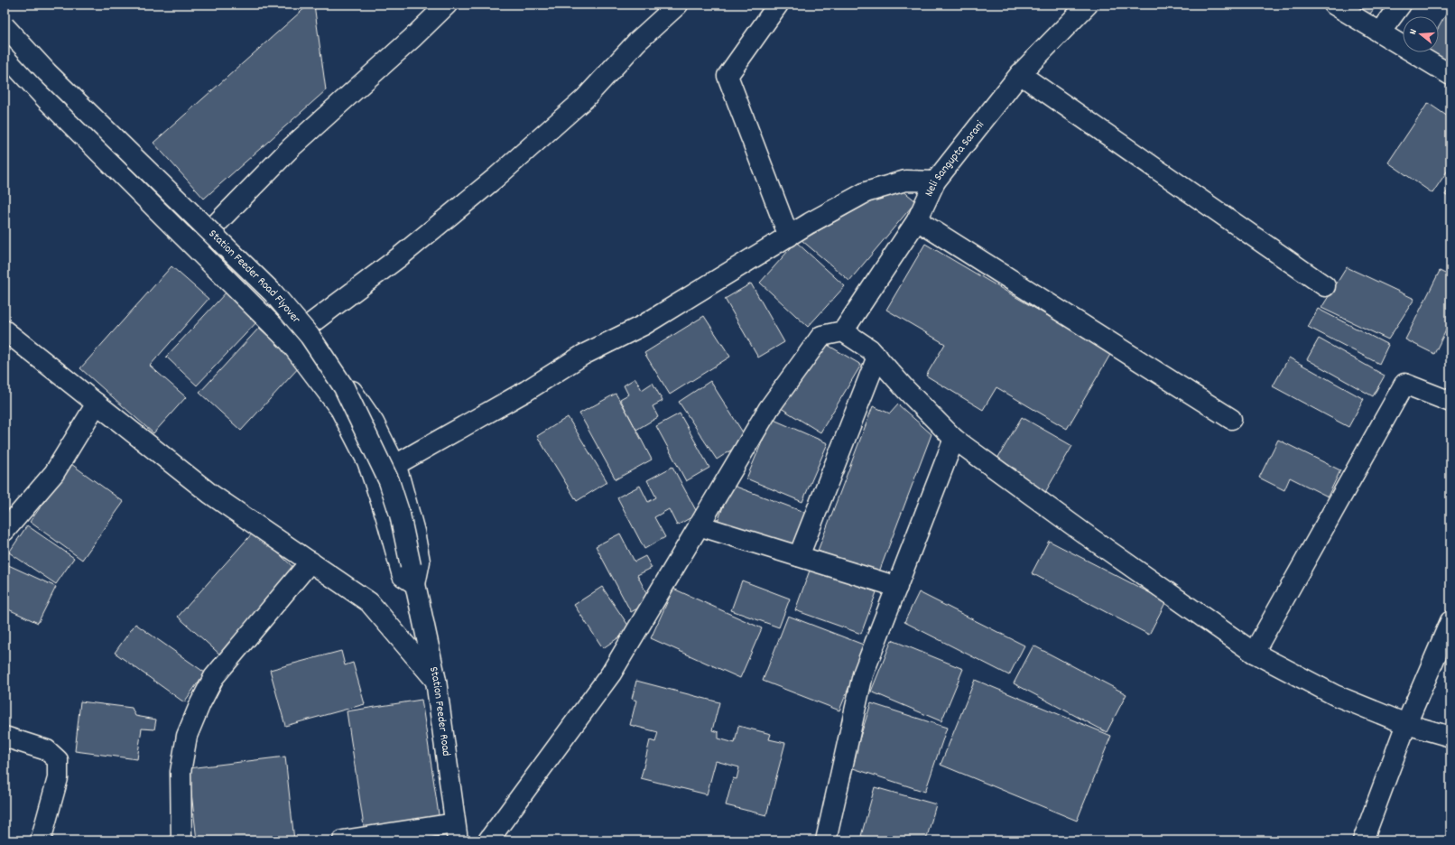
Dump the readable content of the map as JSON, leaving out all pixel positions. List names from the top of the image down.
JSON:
{
  "streets": {
    "street": ["Neli Sangupta Sarani", "Station Feeder Road Flyover", "Station Feeder Road"]
  },
  "crossings": [
    ["Station Feeder Road Flyover", "Station Feeder Road"]
  ],
  "north": "left"
}
